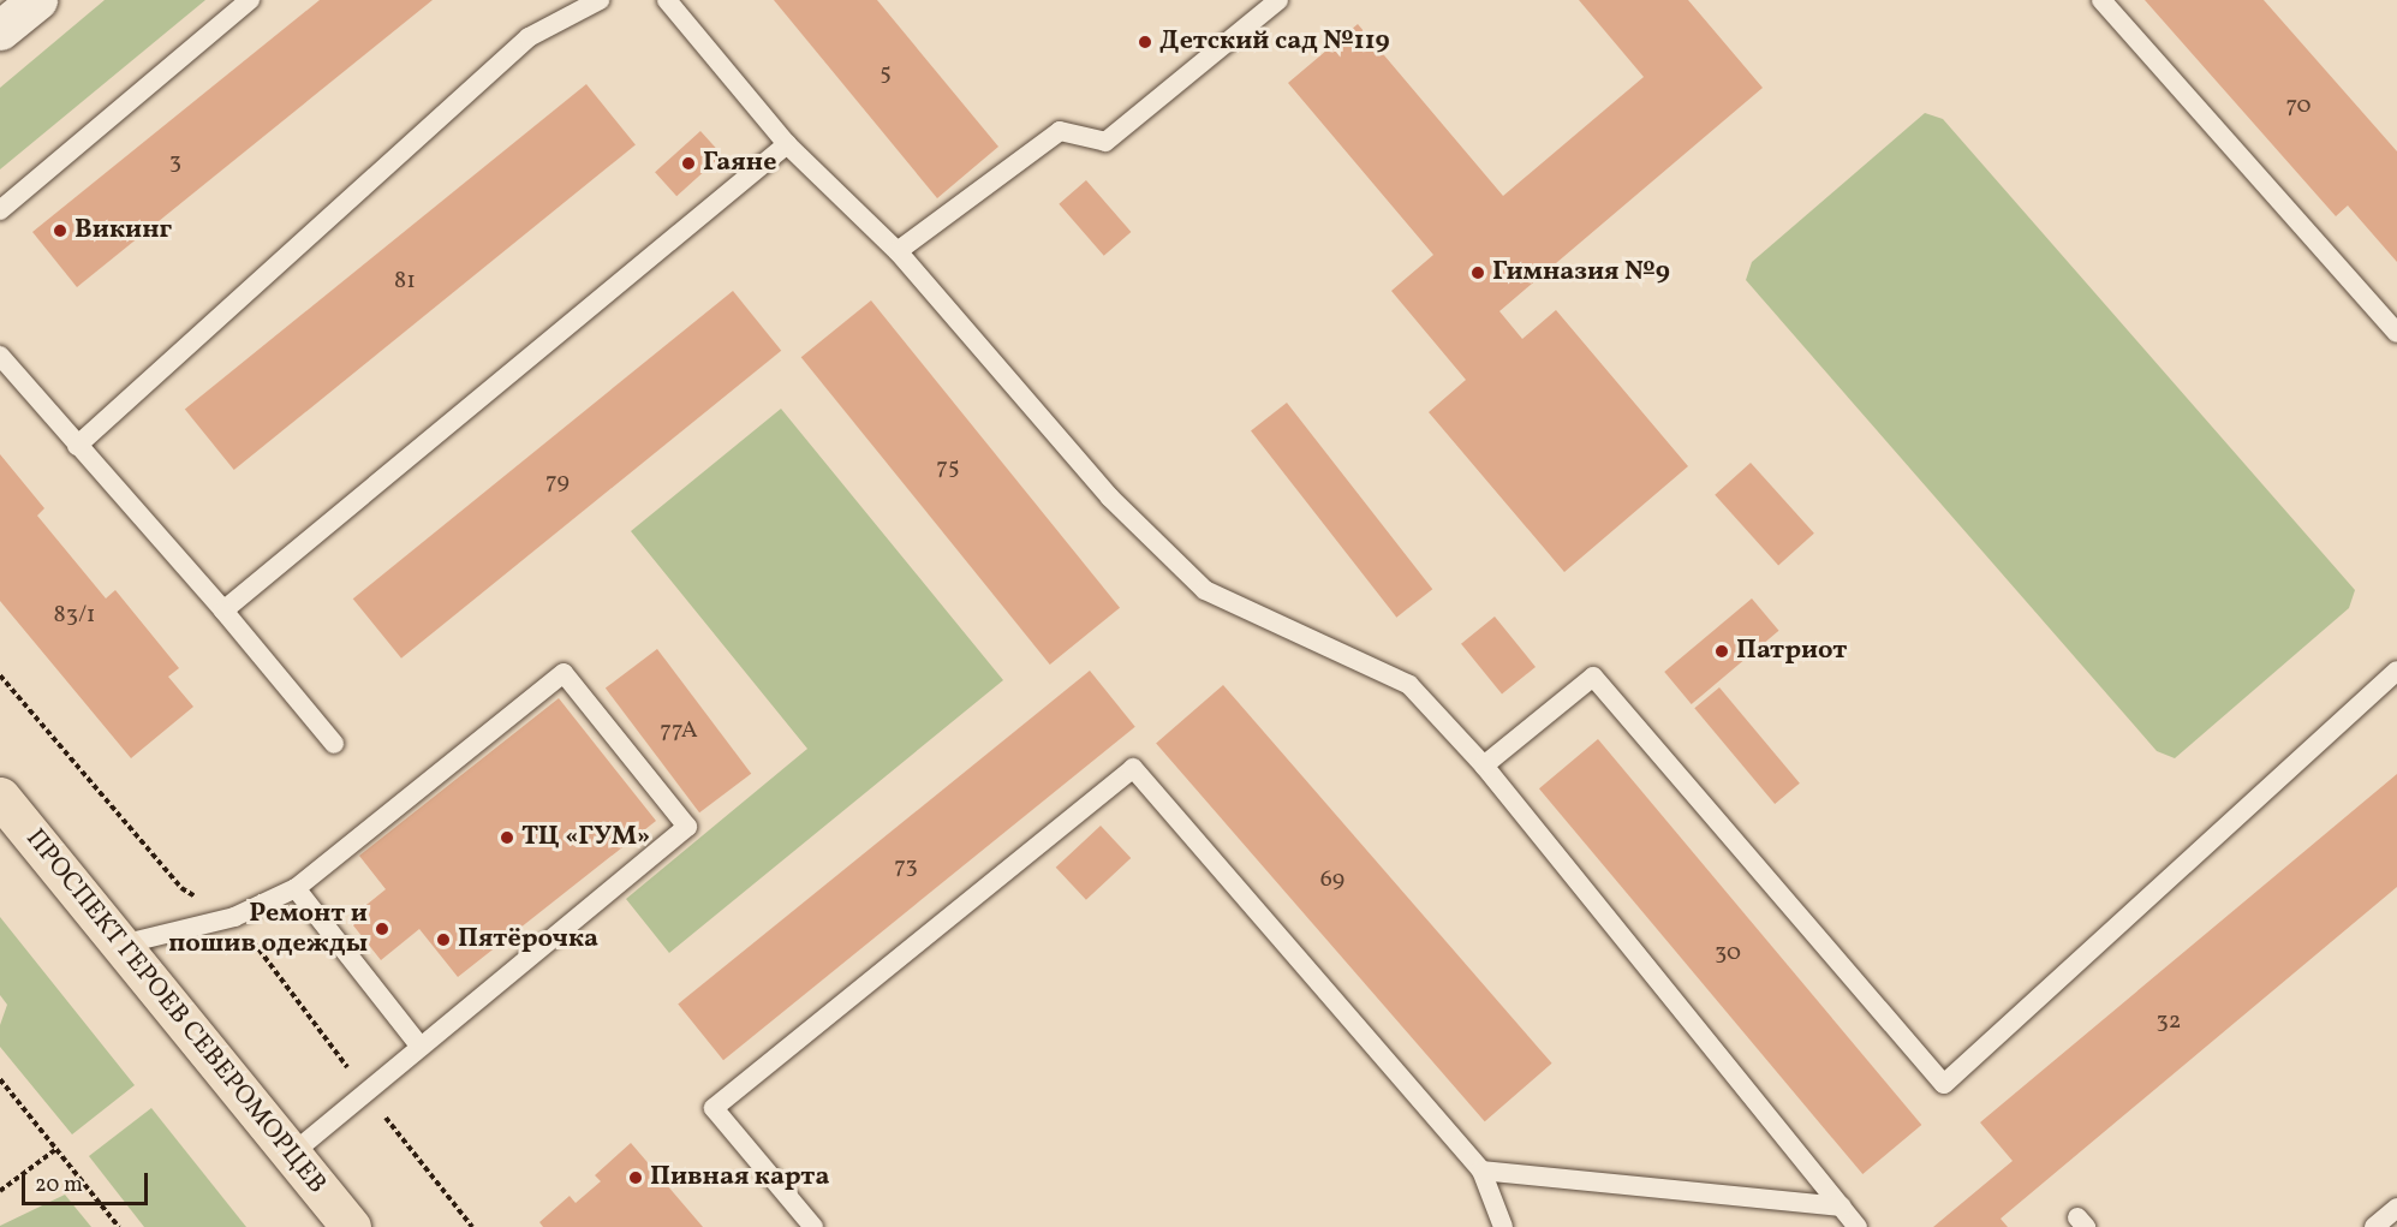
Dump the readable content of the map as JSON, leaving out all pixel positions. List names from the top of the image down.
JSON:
{
  "streets": {
    "main road": ["ПРОСПЕКТ ГЕРОЕВ СЕВЕРОМОРЦЕВ"]
  },
  "places": [
    "Детский сад №119",
    "Гаяне",
    "Викинг",
    "Гимназия №9",
    "Патриот",
    "ТЦ «ГУМ»",
    "Ремонт и пошив одежды",
    "Пятёрочка",
    "Пивная карта"
  ],
  "house_numbers": [
    "5",
    "70",
    "3",
    "81",
    "75",
    "79",
    "83/1",
    "77А",
    "73",
    "69",
    "30",
    "32"
  ],
  "scale_bar": "20 m"
}
